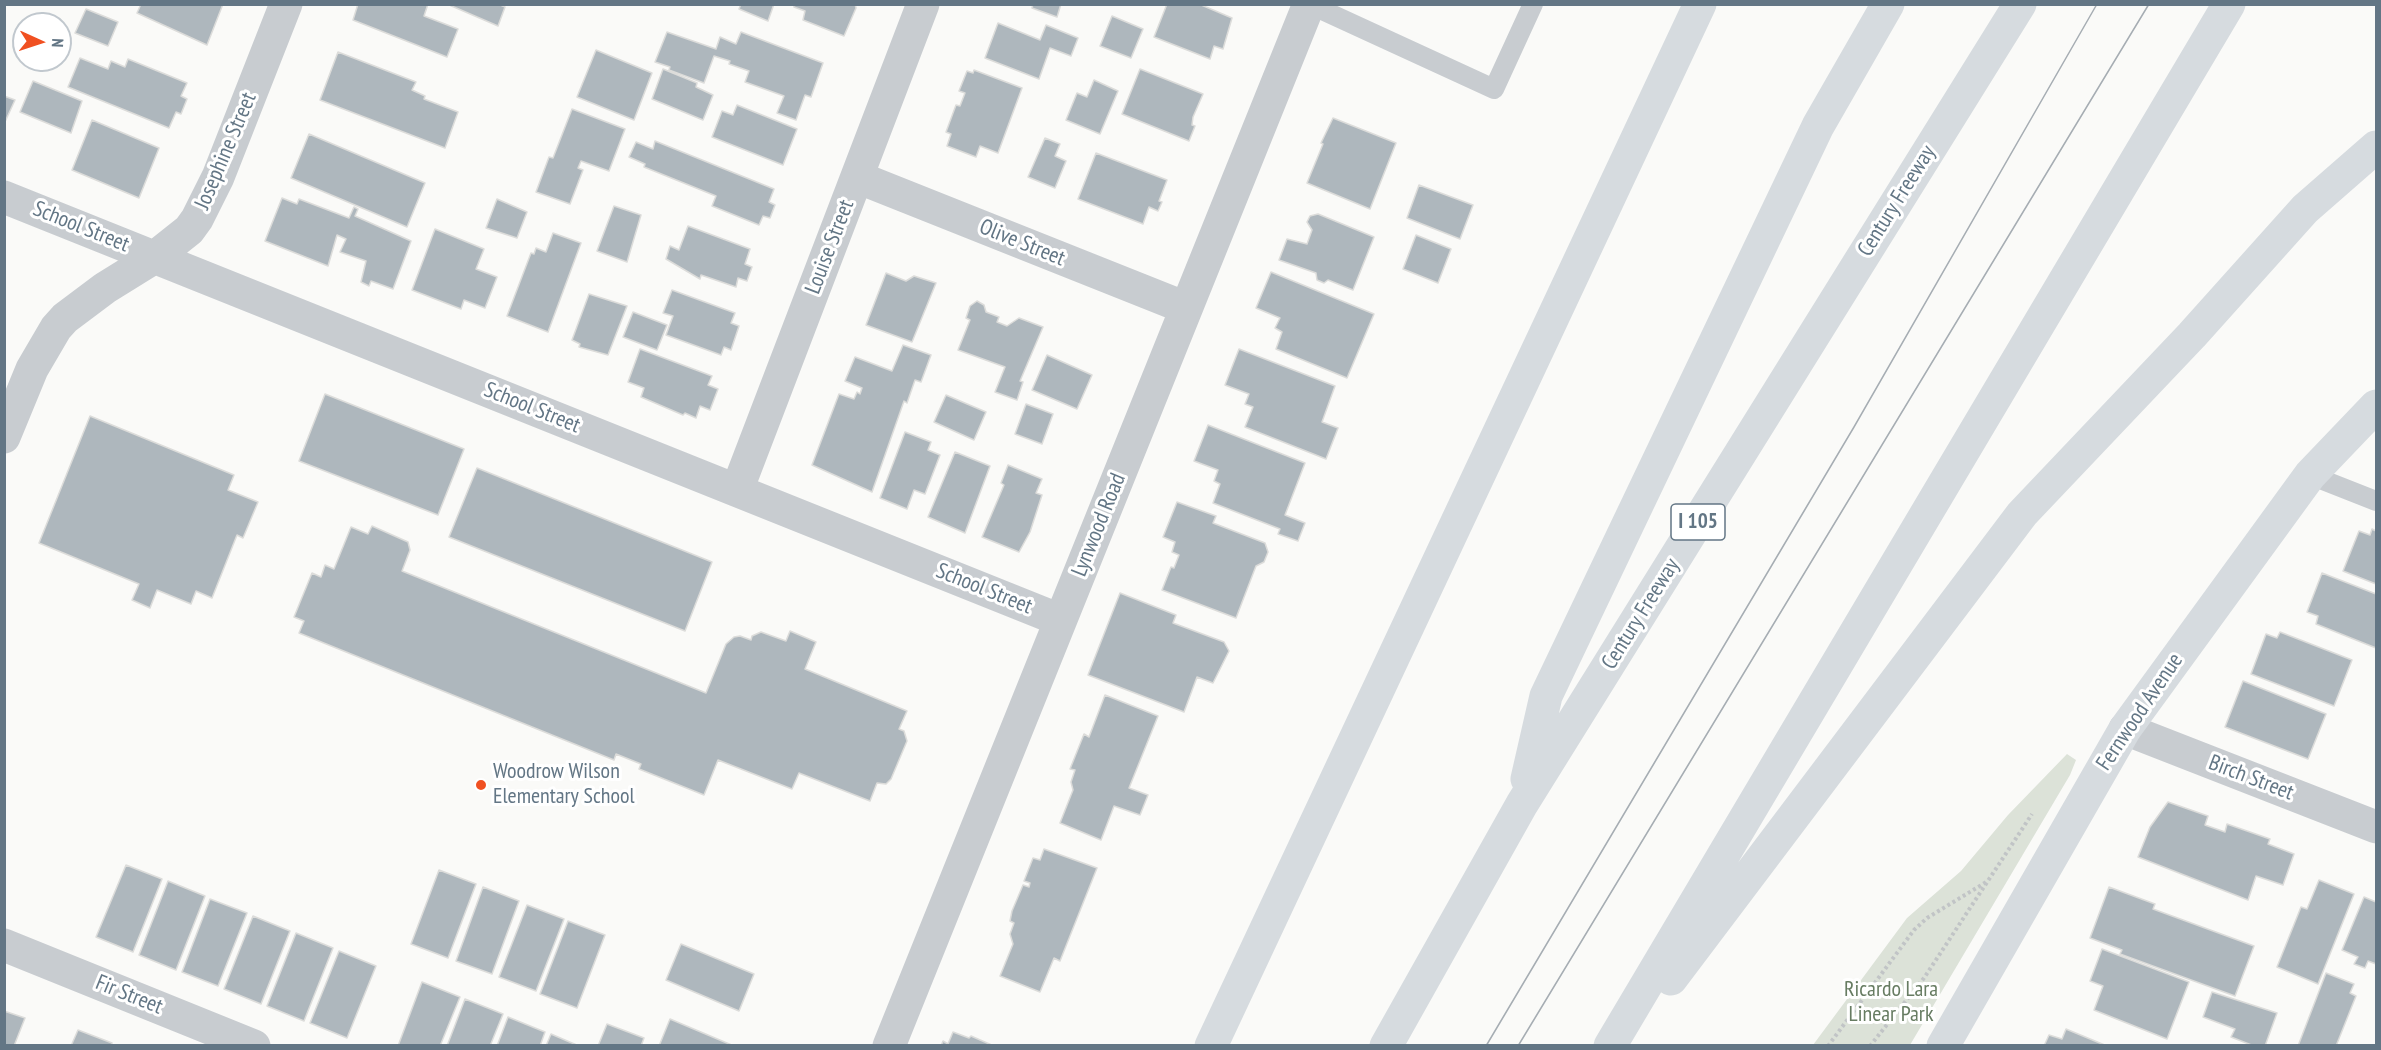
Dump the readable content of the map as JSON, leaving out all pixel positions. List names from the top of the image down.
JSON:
{
  "streets": {
    "main road": ["Century Freeway", "I 105", "Fernwood Avenue"],
    "street": [
      "Josephine Street",
      "School Street",
      "Olive Street",
      "Louise Street",
      "Lynwood Road",
      "Birch Street",
      "Fir Street"
    ]
  },
  "crossings": [
    ["Josephine Street", "School Street"],
    ["School Street", "Louise Street"],
    ["School Street", "Lynwood Road"],
    ["Olive Street", "Louise Street"],
    ["Olive Street", "Lynwood Road"],
    ["Fernwood Avenue", "Birch Street"]
  ],
  "parks": ["Ricardo Lara Linear Park"],
  "places": ["Woodrow Wilson Elementary School"],
  "north": "right"
}
